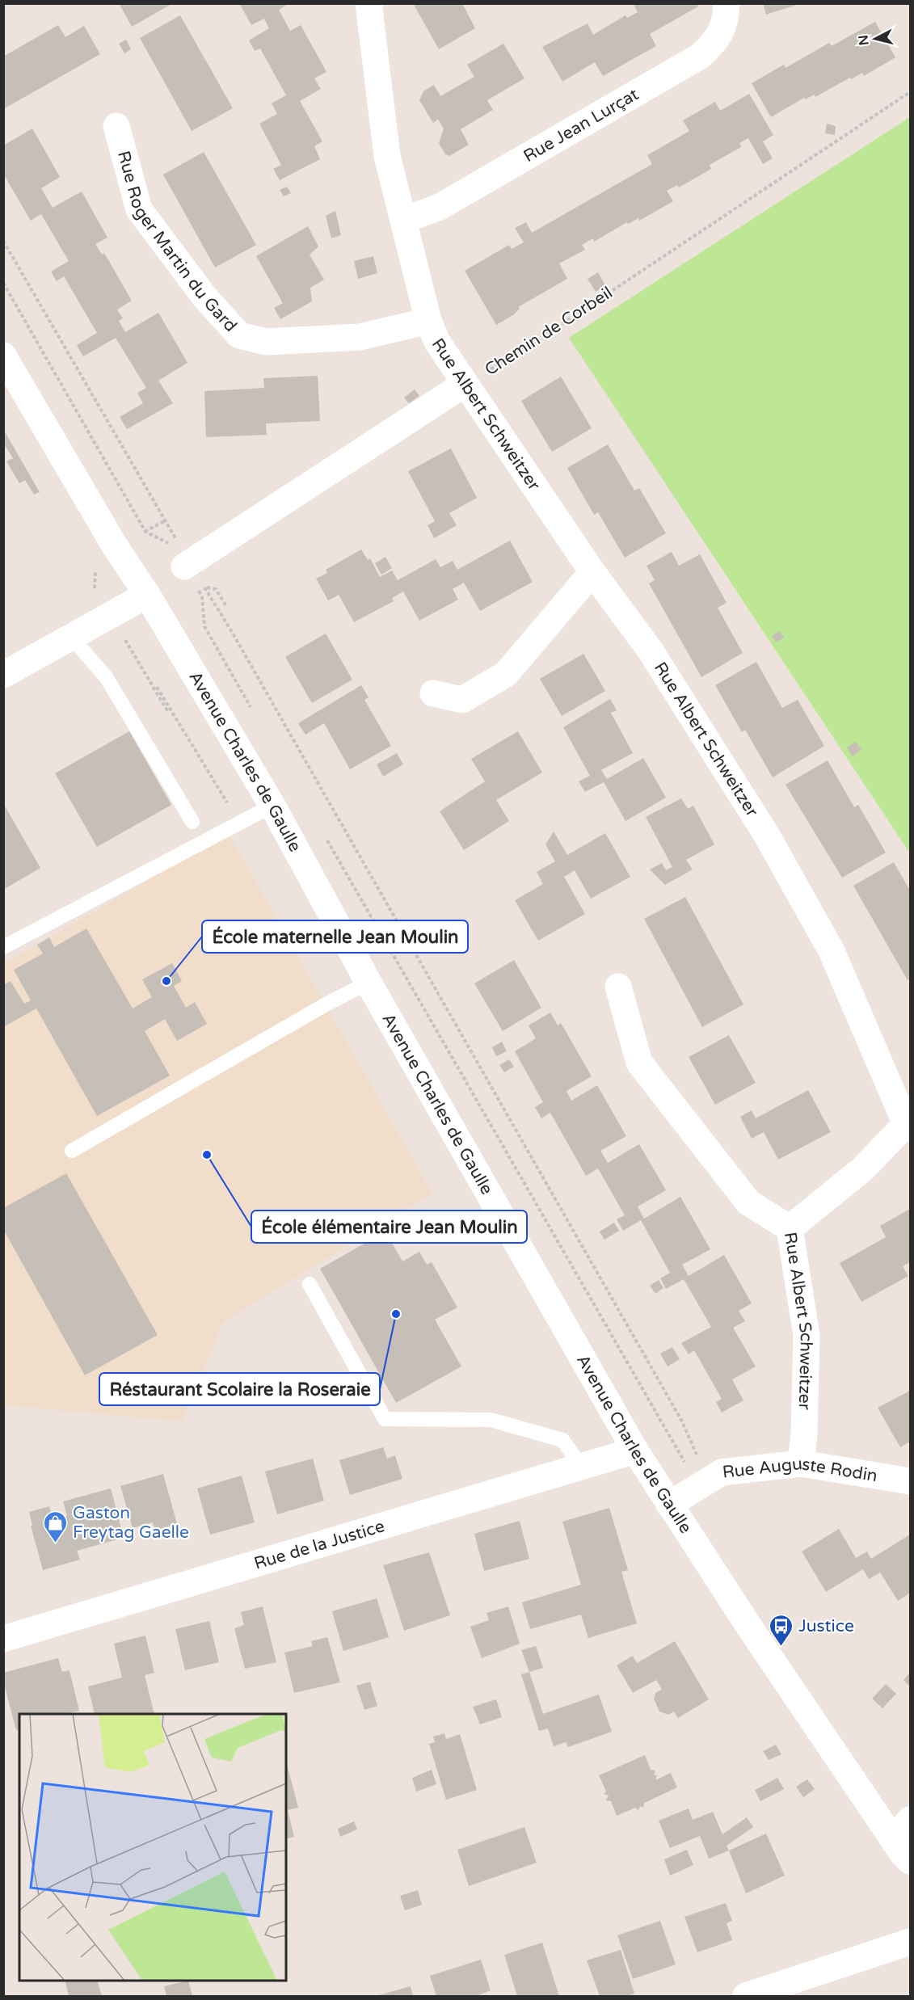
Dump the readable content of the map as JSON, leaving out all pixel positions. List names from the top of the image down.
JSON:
{
  "streets": {
    "street": [
      "Rue Jean Lurçat",
      "Rue Roger Martin du Gard",
      "Chemin de Corbeil",
      "Rue Albert Schweitzer",
      "Avenue Charles de Gaulle",
      "Rue Auguste Rodin",
      "Rue de la Justice"
    ]
  },
  "crossings": [
    ["Rue Jean Lurçat", "Rue Albert Schweitzer"],
    ["Rue Roger Martin du Gard", "Rue Albert Schweitzer"],
    ["Chemin de Corbeil", "Rue Albert Schweitzer"],
    ["Rue Albert Schweitzer", "Rue Auguste Rodin"],
    ["Avenue Charles de Gaulle", "Rue Auguste Rodin"],
    ["Avenue Charles de Gaulle", "Rue de la Justice"]
  ],
  "places": {
    "other": ["École maternelle Jean Moulin", "École élémentaire Jean Moulin", "Réstaurant Scolaire la Roseraie"],
    "shop": ["Gaston Freytag Gaelle"],
    "bus stop": ["Justice"]
  },
  "north": "left"
}
